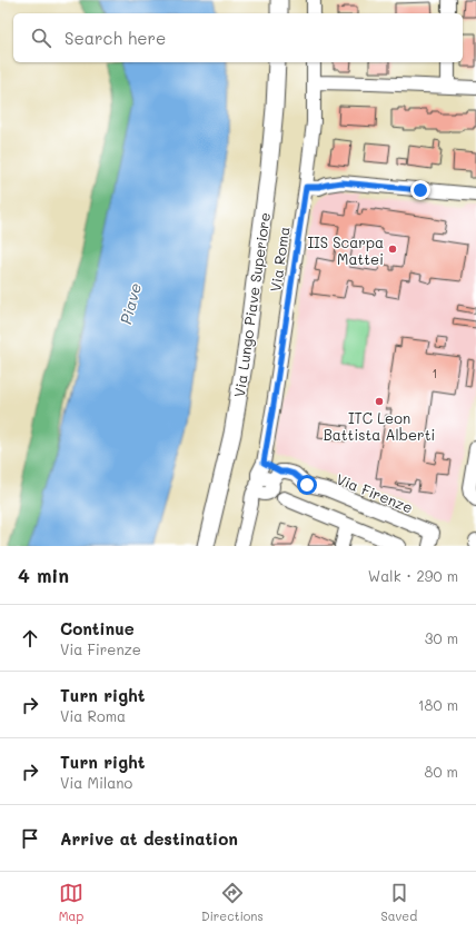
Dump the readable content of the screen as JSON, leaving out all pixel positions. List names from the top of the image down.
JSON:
{
  "streets": {
    "main road": ["Via Lungo Piave Superiore"],
    "street": ["Via Roma", "Via Firenze"]
  },
  "crossings": [
    ["Via Roma", "Via Firenze"]
  ],
  "water": ["Piave"],
  "places": ["IIS Scarpa Mattei", "ITC Leon Battista Alberti"],
  "house_numbers": ["1"],
  "page": {
    "search": "Search here",
    "heading": ["4 min", "Walk · 290 m"],
    "list": [
      ["Continue", "Via Firenze", "30 m"],
      ["Turn right", "Via Roma", "180 m"],
      ["Turn right", "Via Milano", "80 m"],
      "Arrive at destination"
    ],
    "nav": ["Map", "Directions", "Saved"]
  }
}
